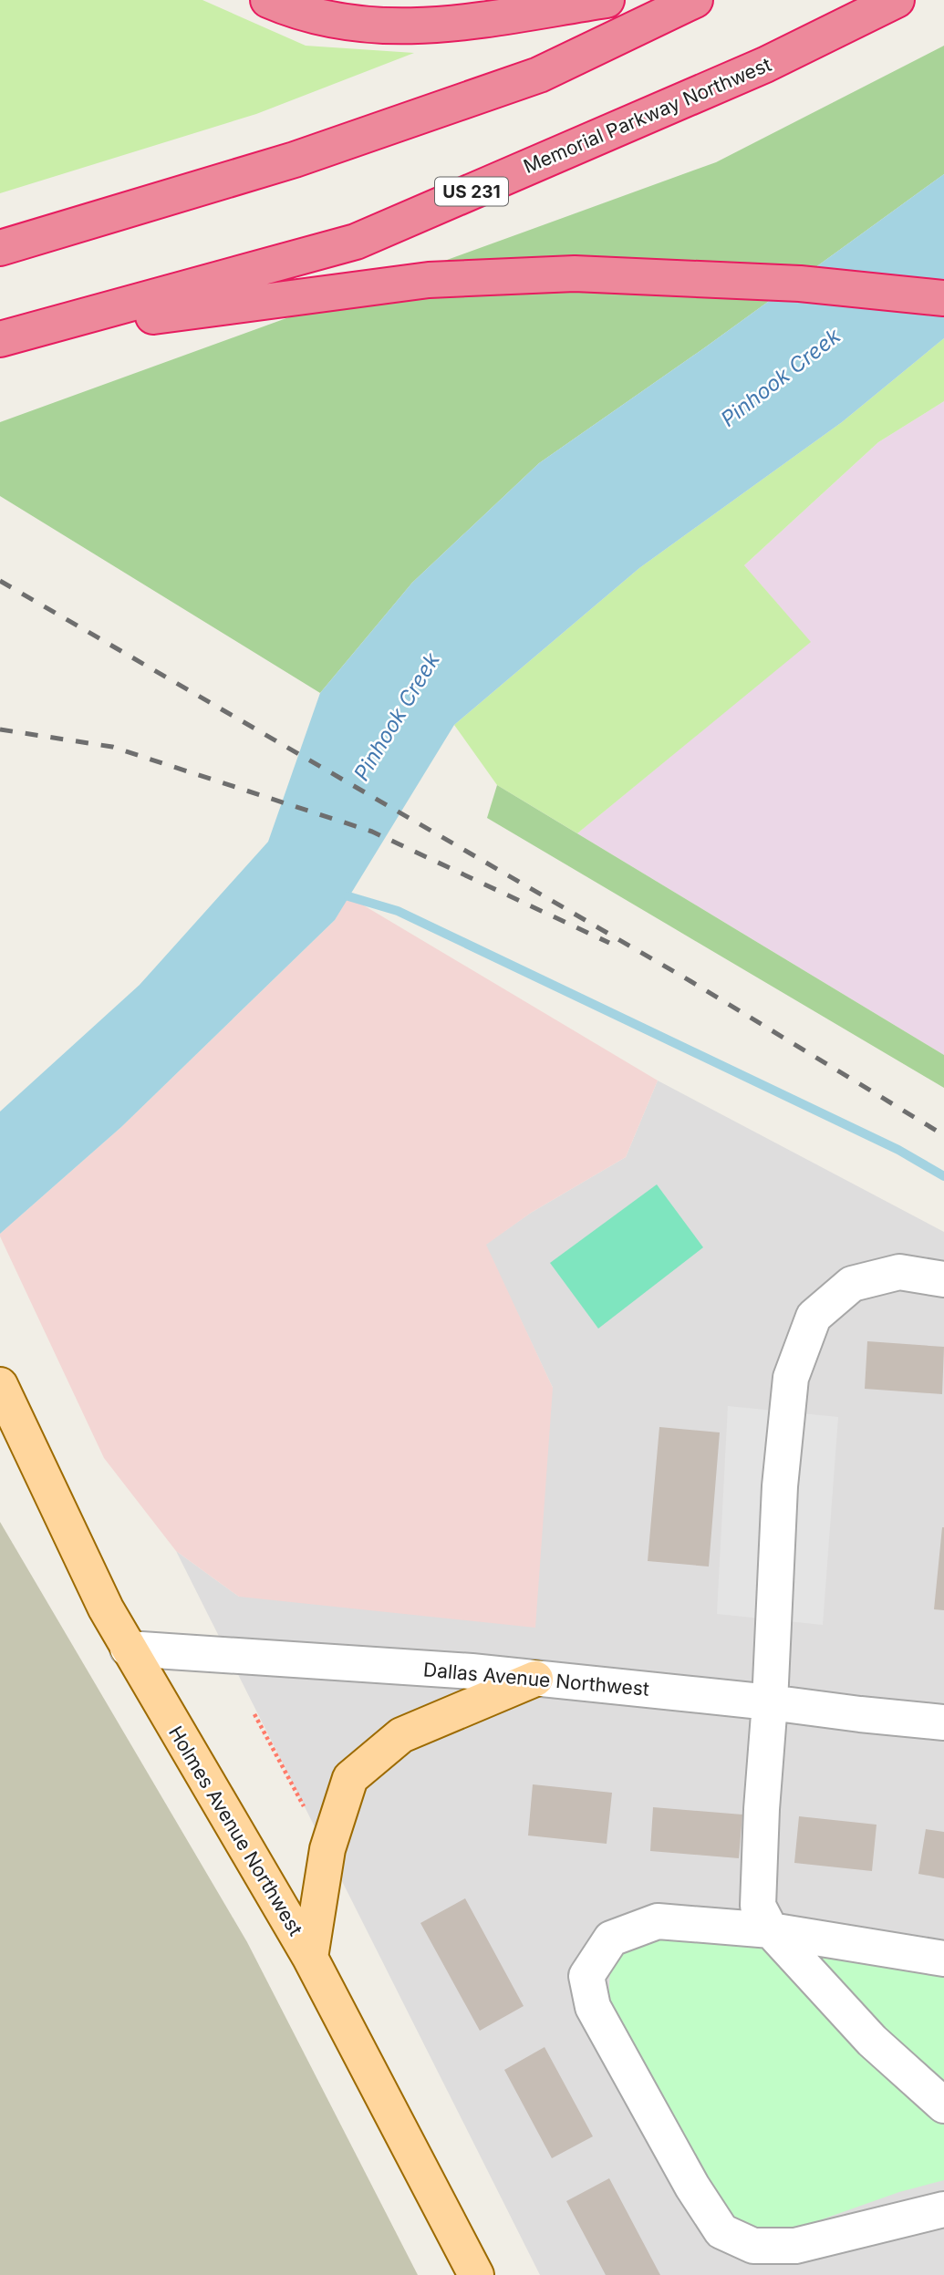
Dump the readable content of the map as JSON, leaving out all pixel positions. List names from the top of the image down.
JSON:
{
  "streets": {
    "highway": ["Memorial Parkway Northwest", "US 231"],
    "main road": ["Holmes Avenue Northwest"],
    "street": ["Dallas Avenue Northwest"]
  },
  "crossings": [
    ["Dallas Avenue Northwest", "Holmes Avenue Northwest"]
  ],
  "water": ["Pinhook Creek"]
}
